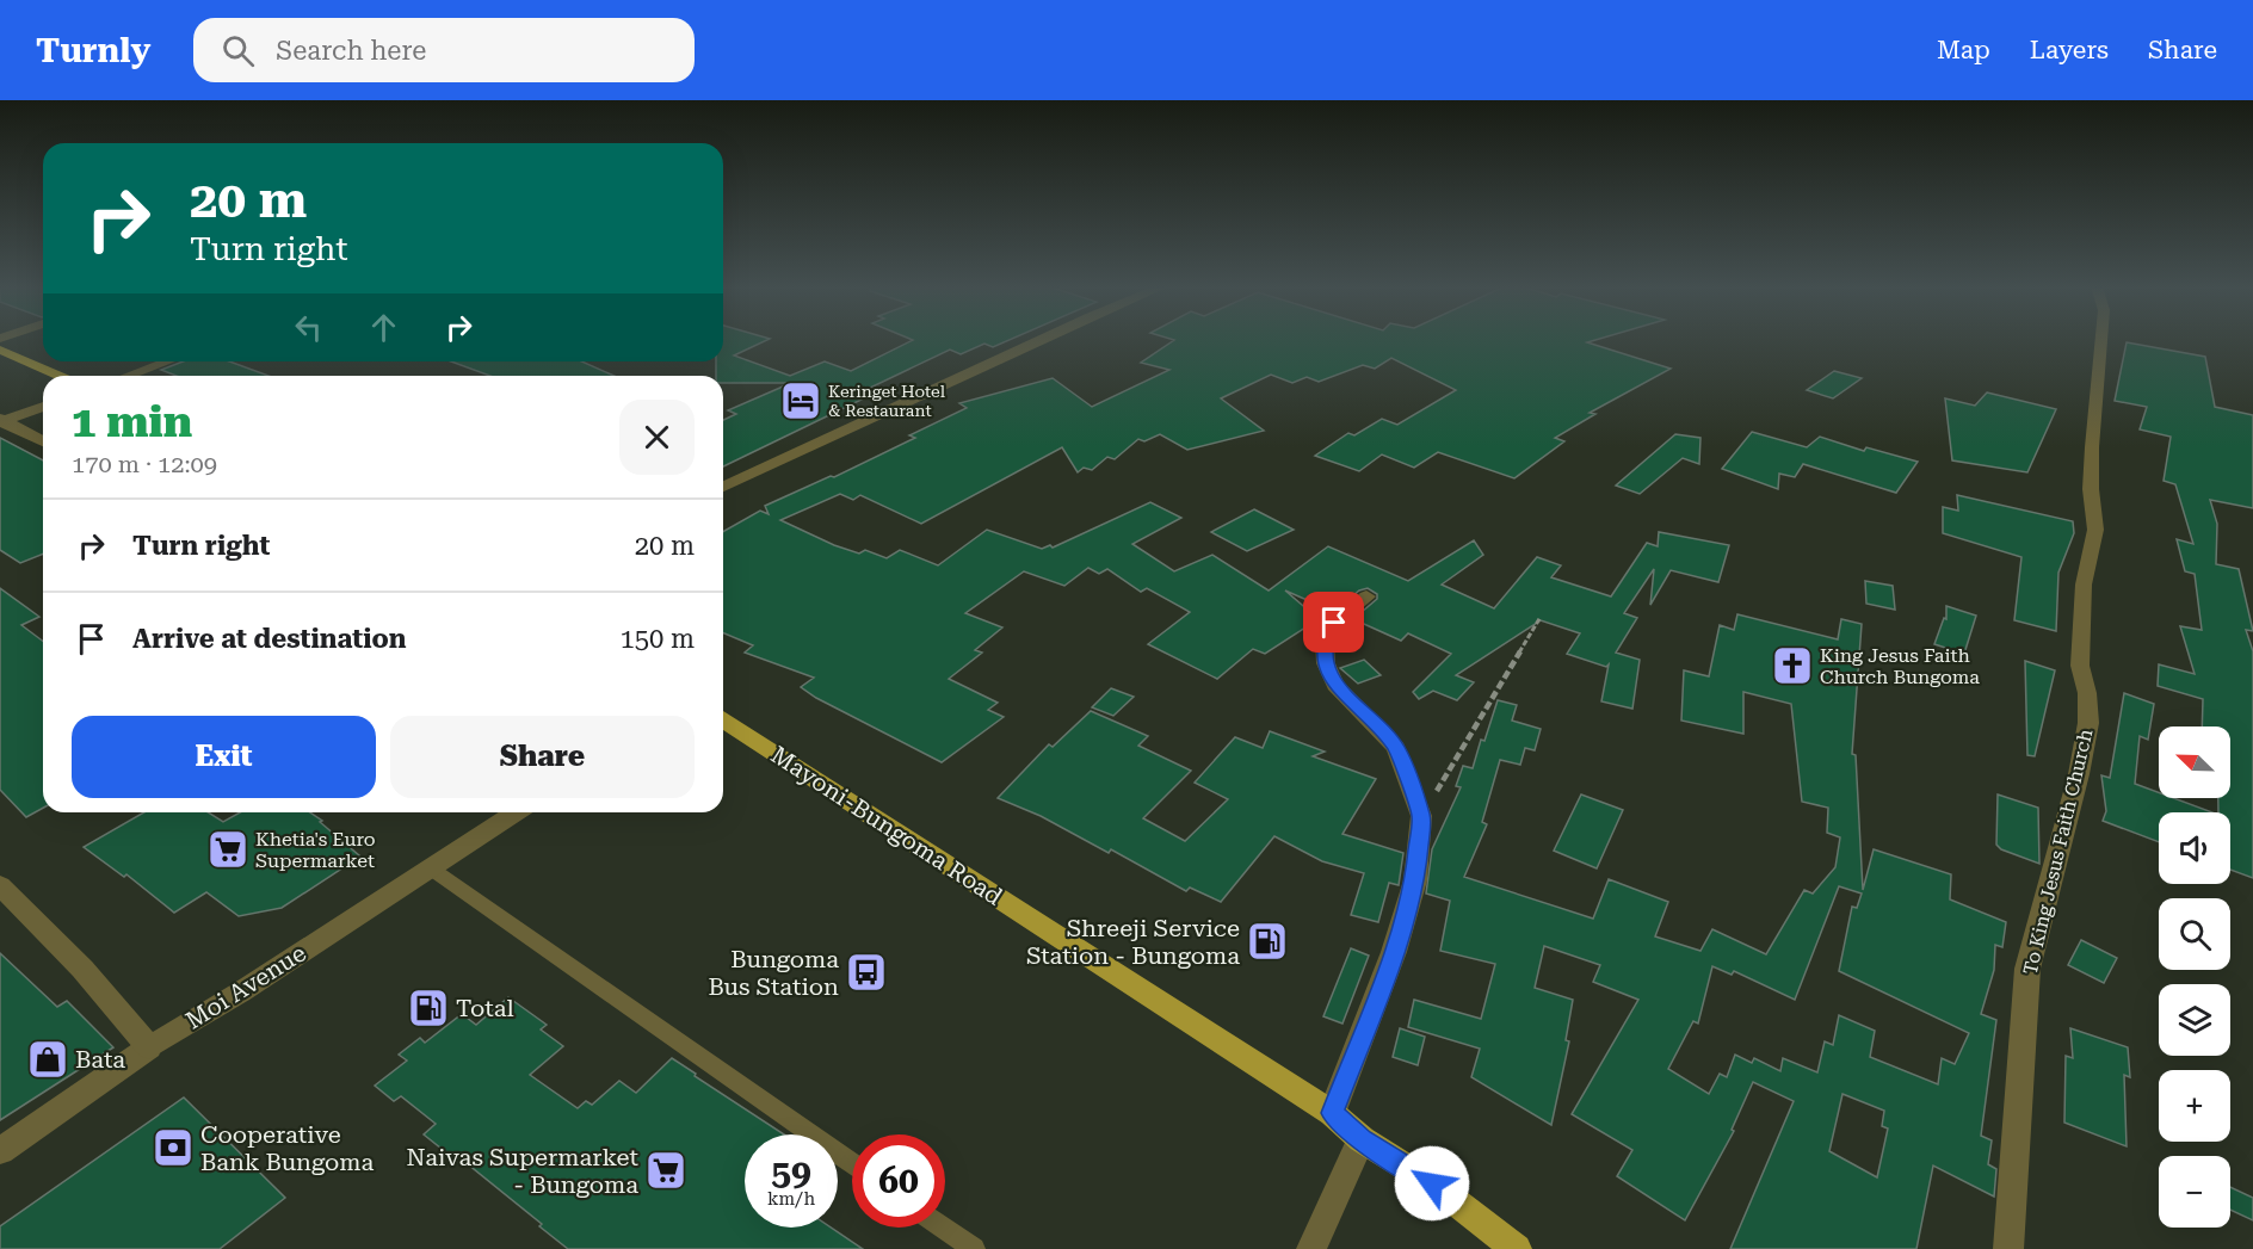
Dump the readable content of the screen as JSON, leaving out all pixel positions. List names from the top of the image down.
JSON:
{
  "streets": {
    "main road": ["Mayoni-Bungoma Road"],
    "street": ["To King Jesus Faith Church", "Moi Avenue"]
  },
  "places": {
    "hotel": ["Keringet Hotel & Restaurant"],
    "church": ["King Jesus Faith Church Bungoma"],
    "supermarket": ["Khetia's Euro Supermarket", "Naivas Supermarket - Bungoma"],
    "fuel station": ["Shreeji Service Station - Bungoma", "Total"],
    "bus stop": ["Bungoma Bus Station"],
    "shop": ["Bata"],
    "bank": ["Cooperative Bank Bungoma"]
  },
  "north": "top left",
  "page": {
    "header": "Turnly",
    "search": "Search here",
    "nav": ["Map", "Layers", "Share"],
    "turn": ["20 m", "Turn right"],
    "heading": ["1 min", "170 m · 12:09"],
    "list": [
      {
        "name": "Turn right",
        "value": "20 m"
      },
      {
        "name": "Arrive at destination",
        "value": "150 m"
      }
    ],
    "buttons": ["Exit", "Share"],
    "map_buttons": ["+", "−"],
    "speed": "59 km/h",
    "limit": "60"
  }
}
